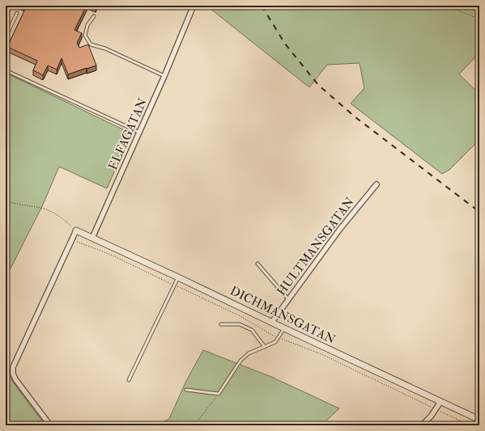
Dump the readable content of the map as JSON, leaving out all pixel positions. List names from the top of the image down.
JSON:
{
  "streets": {
    "street": ["ELFAGATAN", "HULTMANSGATAN", "DICHMANSGATAN"]
  },
  "crossings": [
    ["ELFAGATAN", "DICHMANSGATAN"],
    ["HULTMANSGATAN", "DICHMANSGATAN"]
  ]
}
